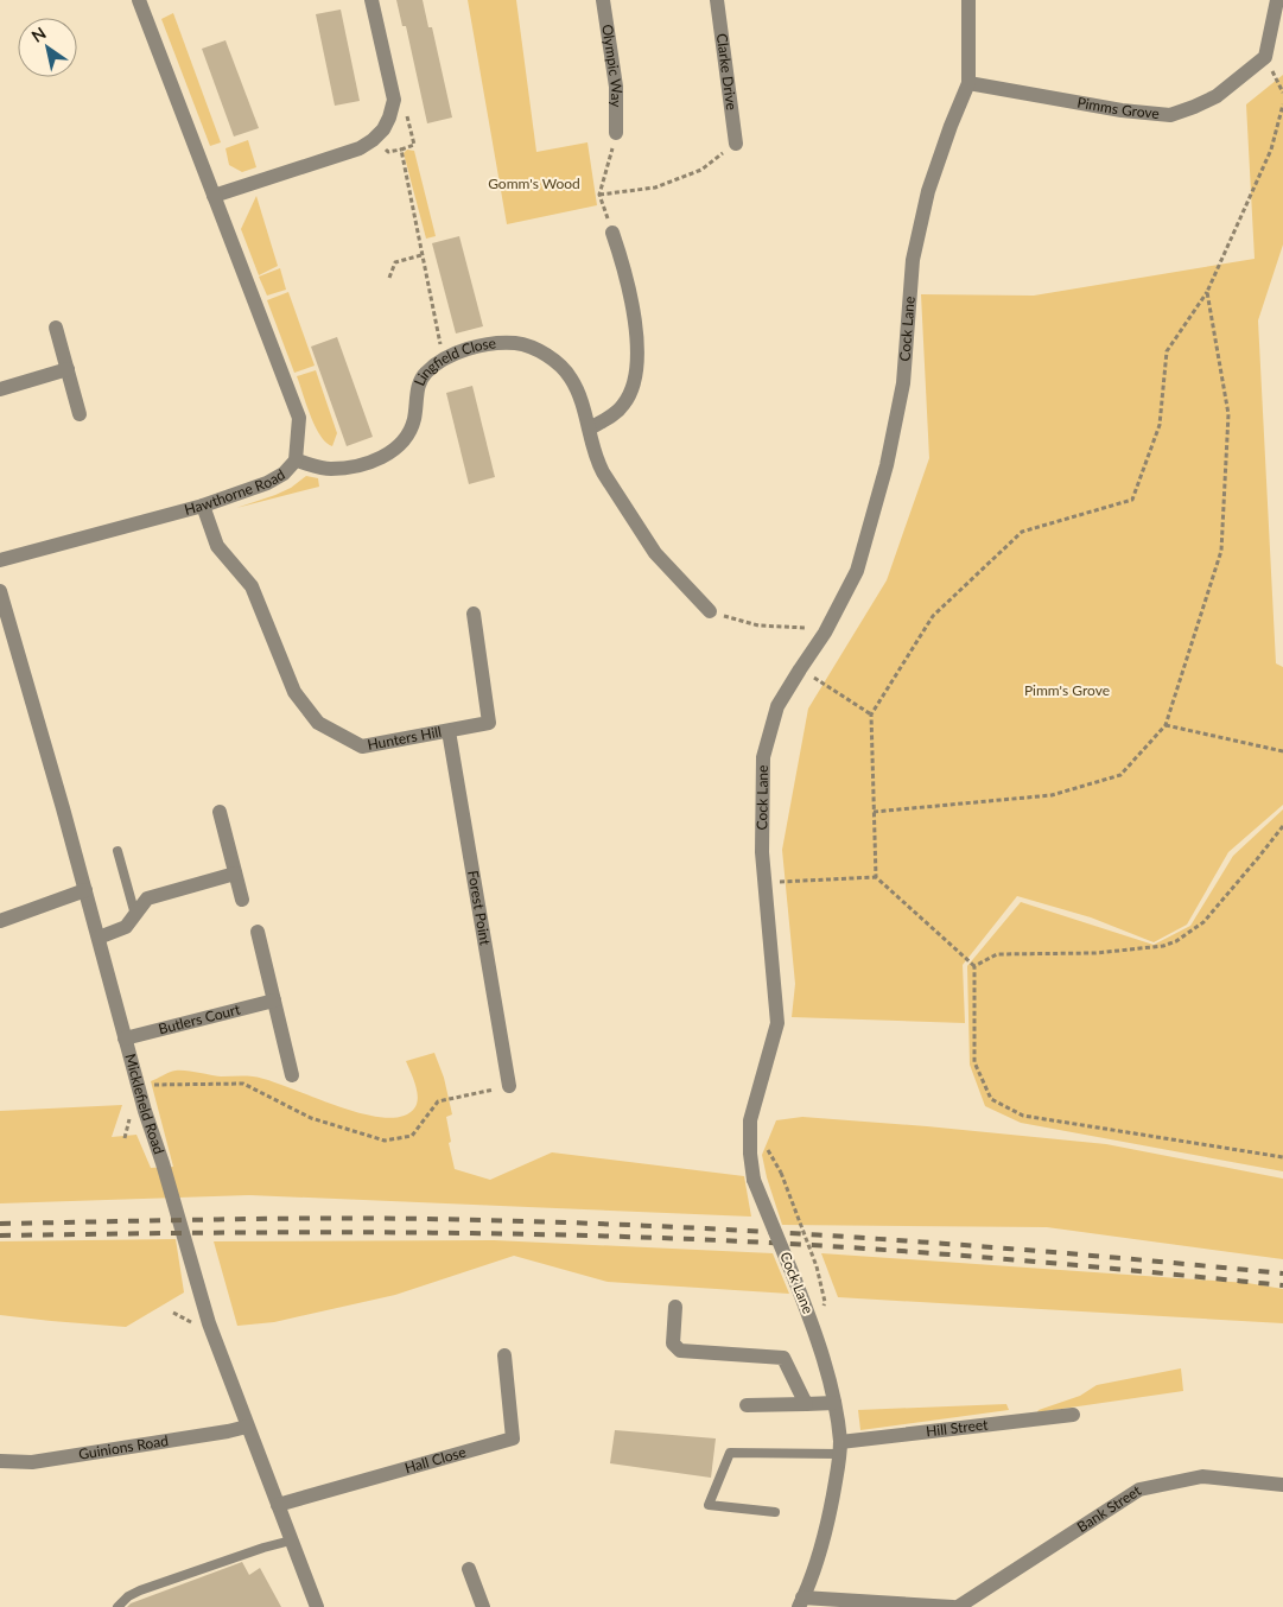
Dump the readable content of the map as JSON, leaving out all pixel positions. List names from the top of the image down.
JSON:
{
  "streets": {
    "street": [
      "Olympic Way",
      "Clarke Drive",
      "Pimms Grove",
      "Cock Lane",
      "Lingfield Close",
      "Hawthorne Road",
      "Hunters Hill",
      "Forest Point",
      "Butlers Court",
      "Micklefield Road",
      "Hill Street",
      "Guinions Road",
      "Hall Close",
      "Bank Street"
    ]
  },
  "crossings": [
    ["Pimms Grove", "Cock Lane"],
    ["Cock Lane", "Hill Street"],
    ["Lingfield Close", "Hawthorne Road"],
    ["Hawthorne Road", "Hunters Hill"],
    ["Hunters Hill", "Forest Point"],
    ["Butlers Court", "Micklefield Road"],
    ["Micklefield Road", "Guinions Road"],
    ["Micklefield Road", "Hall Close"]
  ],
  "parks": ["Gomm's Wood", "Pimm's Grove"],
  "north": "top left"
}
